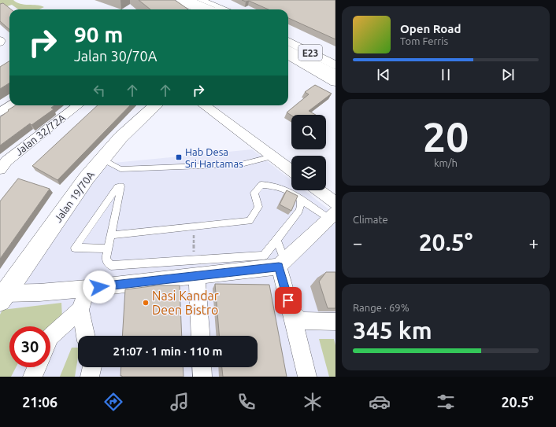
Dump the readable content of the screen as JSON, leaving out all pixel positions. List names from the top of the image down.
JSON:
{
  "streets": {
    "main road": ["E23", "Jalan 19/70A"],
    "street": ["Jalan 32/72A"]
  },
  "places": {
    "transit": ["Hab Desa Sri Hartamas"],
    "other": ["Nasi Kandar Deen Bistro"]
  },
  "page": {
    "turn": ["90 m", "Jalan 30/70A"],
    "song": ["Open Road", "Tom Ferris"],
    "tile": [
      ["20", "km/h"],
      "Climate",
      ["Range · 69%", "345 km"]
    ],
    "heat": ["−", "20.5°", "+"],
    "limit": "30",
    "trip": "21:07 · 1 min · 110 m",
    "tabs": ["21:06", "20.5°"]
  }
}
